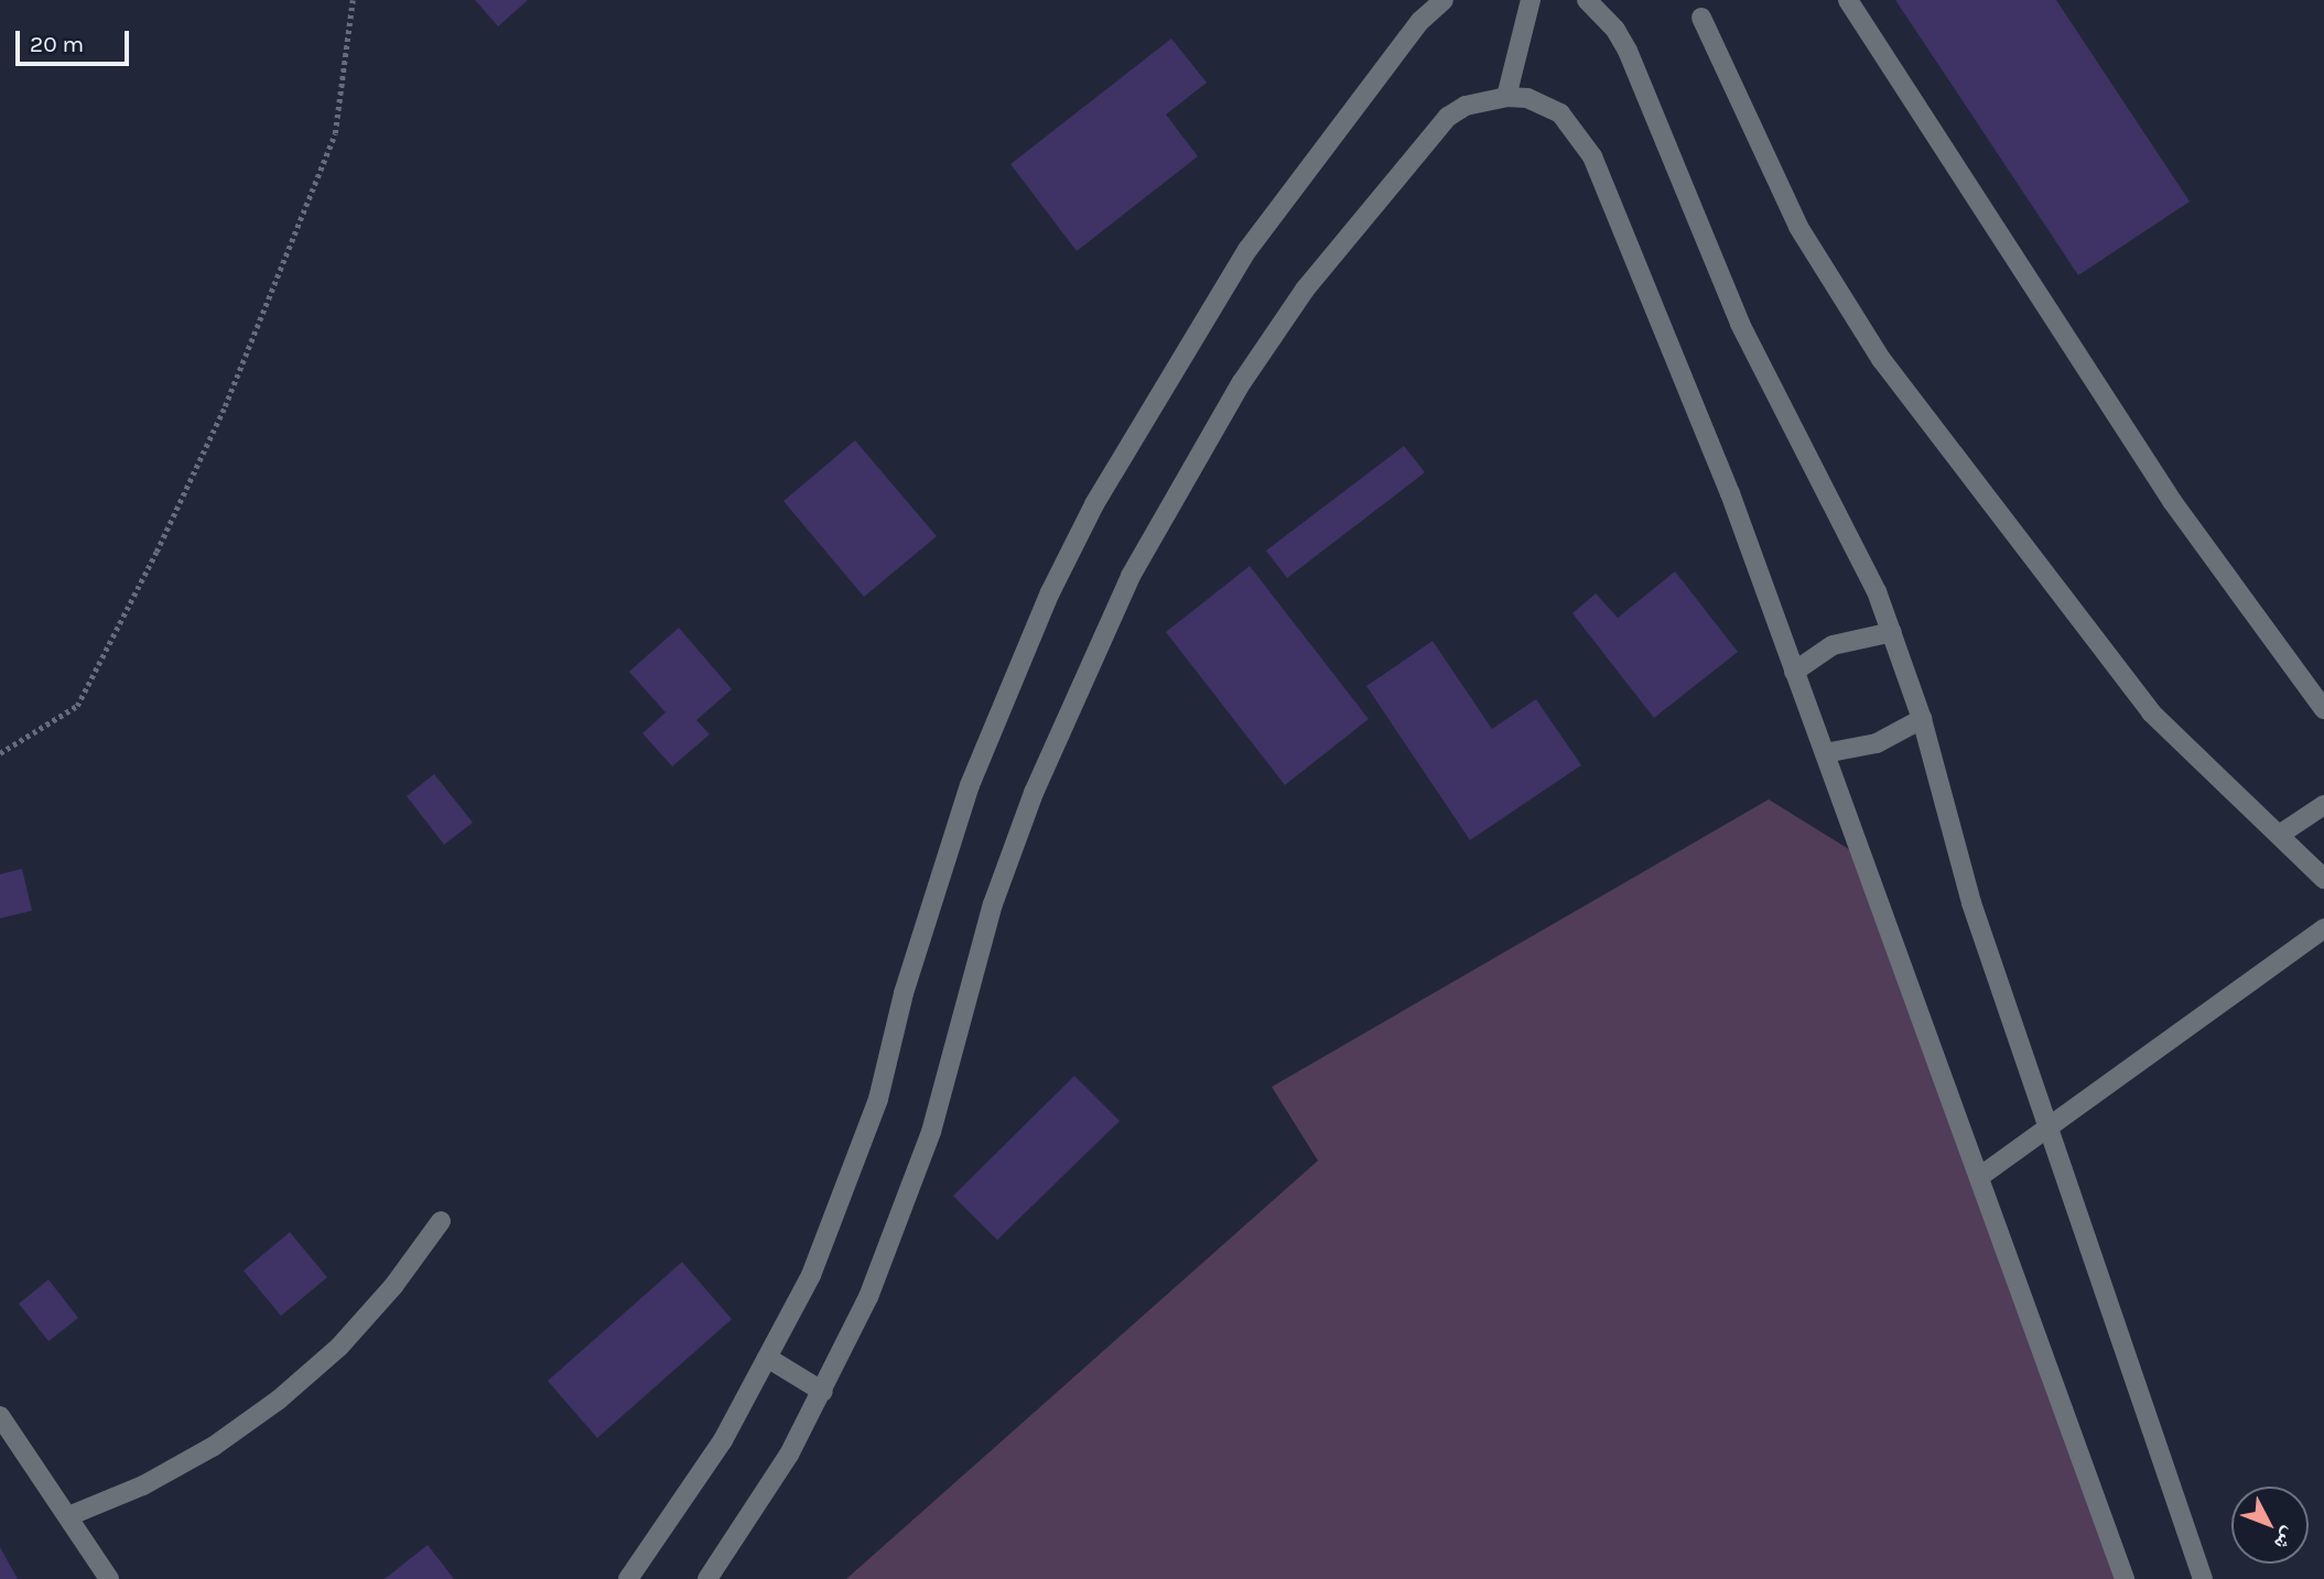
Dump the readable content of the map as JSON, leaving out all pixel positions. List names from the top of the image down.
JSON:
{
  "scale_bar": "20 m",
  "north": "bottom right"
}
